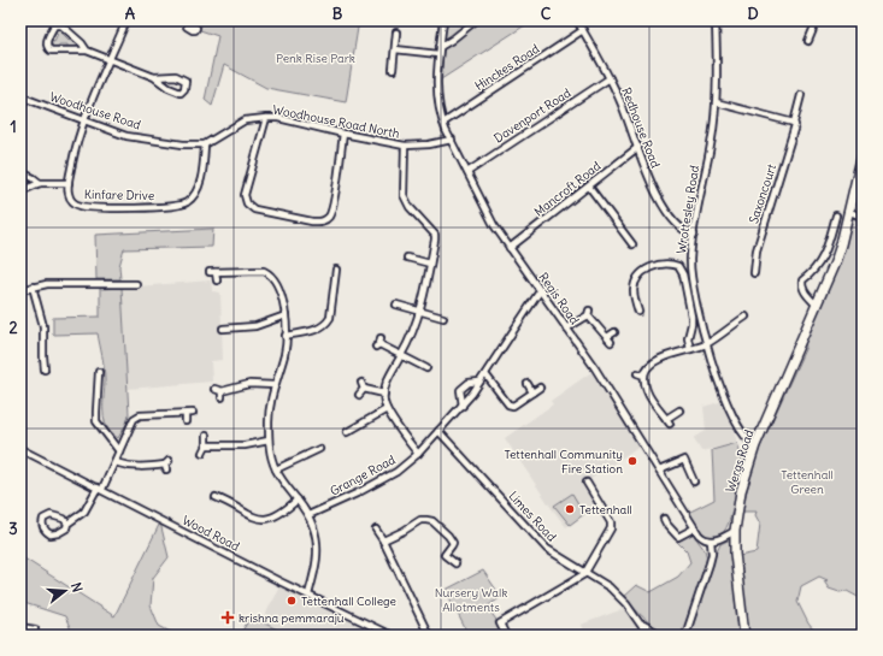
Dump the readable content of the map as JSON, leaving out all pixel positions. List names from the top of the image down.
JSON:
{
  "streets": {
    "highway": ["Wergs Road"],
    "street": [
      "Hinckes Road",
      "Woodhouse Road",
      "Davenport Road",
      "Woodhouse Road North",
      "Redhouse Road",
      "Mancroft Road",
      "Saxoncourt",
      "Kinfare Drive",
      "Wrottesley Road",
      "Regis Road",
      "Grange Road",
      "Limes Road",
      "Wood Road"
    ]
  },
  "crossings": [
    ["Hinckes Road", "Redhouse Road"],
    ["Hinckes Road", "Regis Road"],
    ["Woodhouse Road", "Woodhouse Road North"],
    ["Woodhouse Road", "Kinfare Drive"],
    ["Davenport Road", "Redhouse Road"],
    ["Davenport Road", "Regis Road"],
    ["Woodhouse Road North", "Kinfare Drive"],
    ["Woodhouse Road North", "Regis Road"],
    ["Redhouse Road", "Mancroft Road"],
    ["Redhouse Road", "Wrottesley Road"],
    ["Mancroft Road", "Regis Road"],
    ["Wrottesley Road", "Wergs Road"],
    ["Regis Road", "Grange Road"],
    ["Grange Road", "Limes Road"]
  ],
  "parks": ["Penk Rise Park", "Tettenhall Green", "Nursery Walk Allotments"],
  "places": {
    "other": ["Tettenhall Community Fire Station", "Tettenhall", "Tettenhall College"],
    "health": ["krishna pemmaraju"]
  },
  "north": "right",
  "grid": {
    "columns": [
      "A",
      "B",
      "C",
      "D"
    ],
    "rows": ["1", "2", "3"]
  }
}
